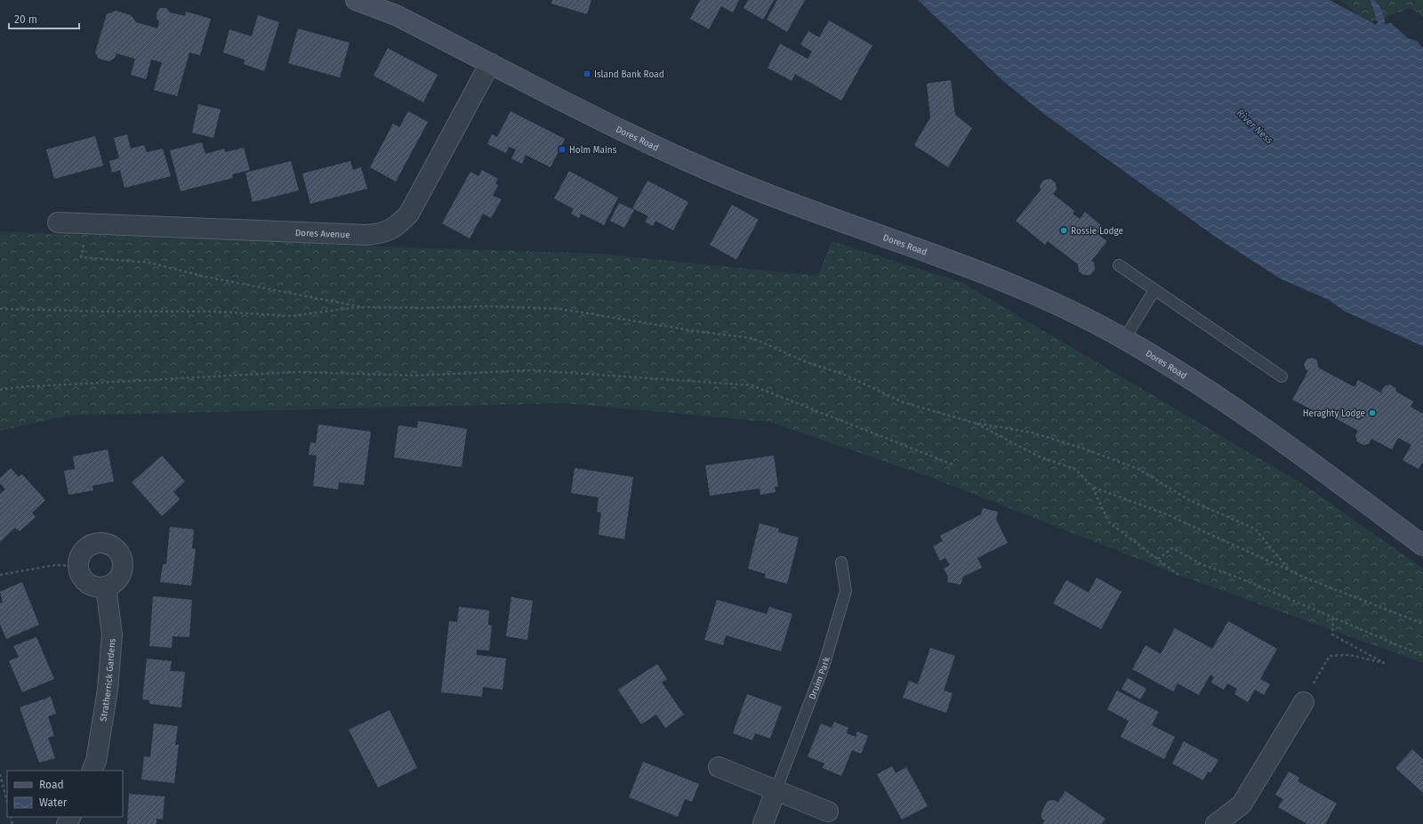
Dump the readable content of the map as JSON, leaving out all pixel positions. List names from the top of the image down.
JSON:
{
  "streets": {
    "main road": ["Dores Road"],
    "street": ["Dores Avenue", "Stratherrick Gardens"],
    "lane": ["Druim Park"]
  },
  "crossings": [
    ["Dores Road", "Dores Avenue"]
  ],
  "water": ["River Ness"],
  "places": {
    "transit": ["Island Bank Road", "Holm Mains"],
    "other": ["Rossie Lodge", "Heraghty Lodge"]
  },
  "legend": ["Road", "Water"],
  "scale_bar": "20 m"
}
